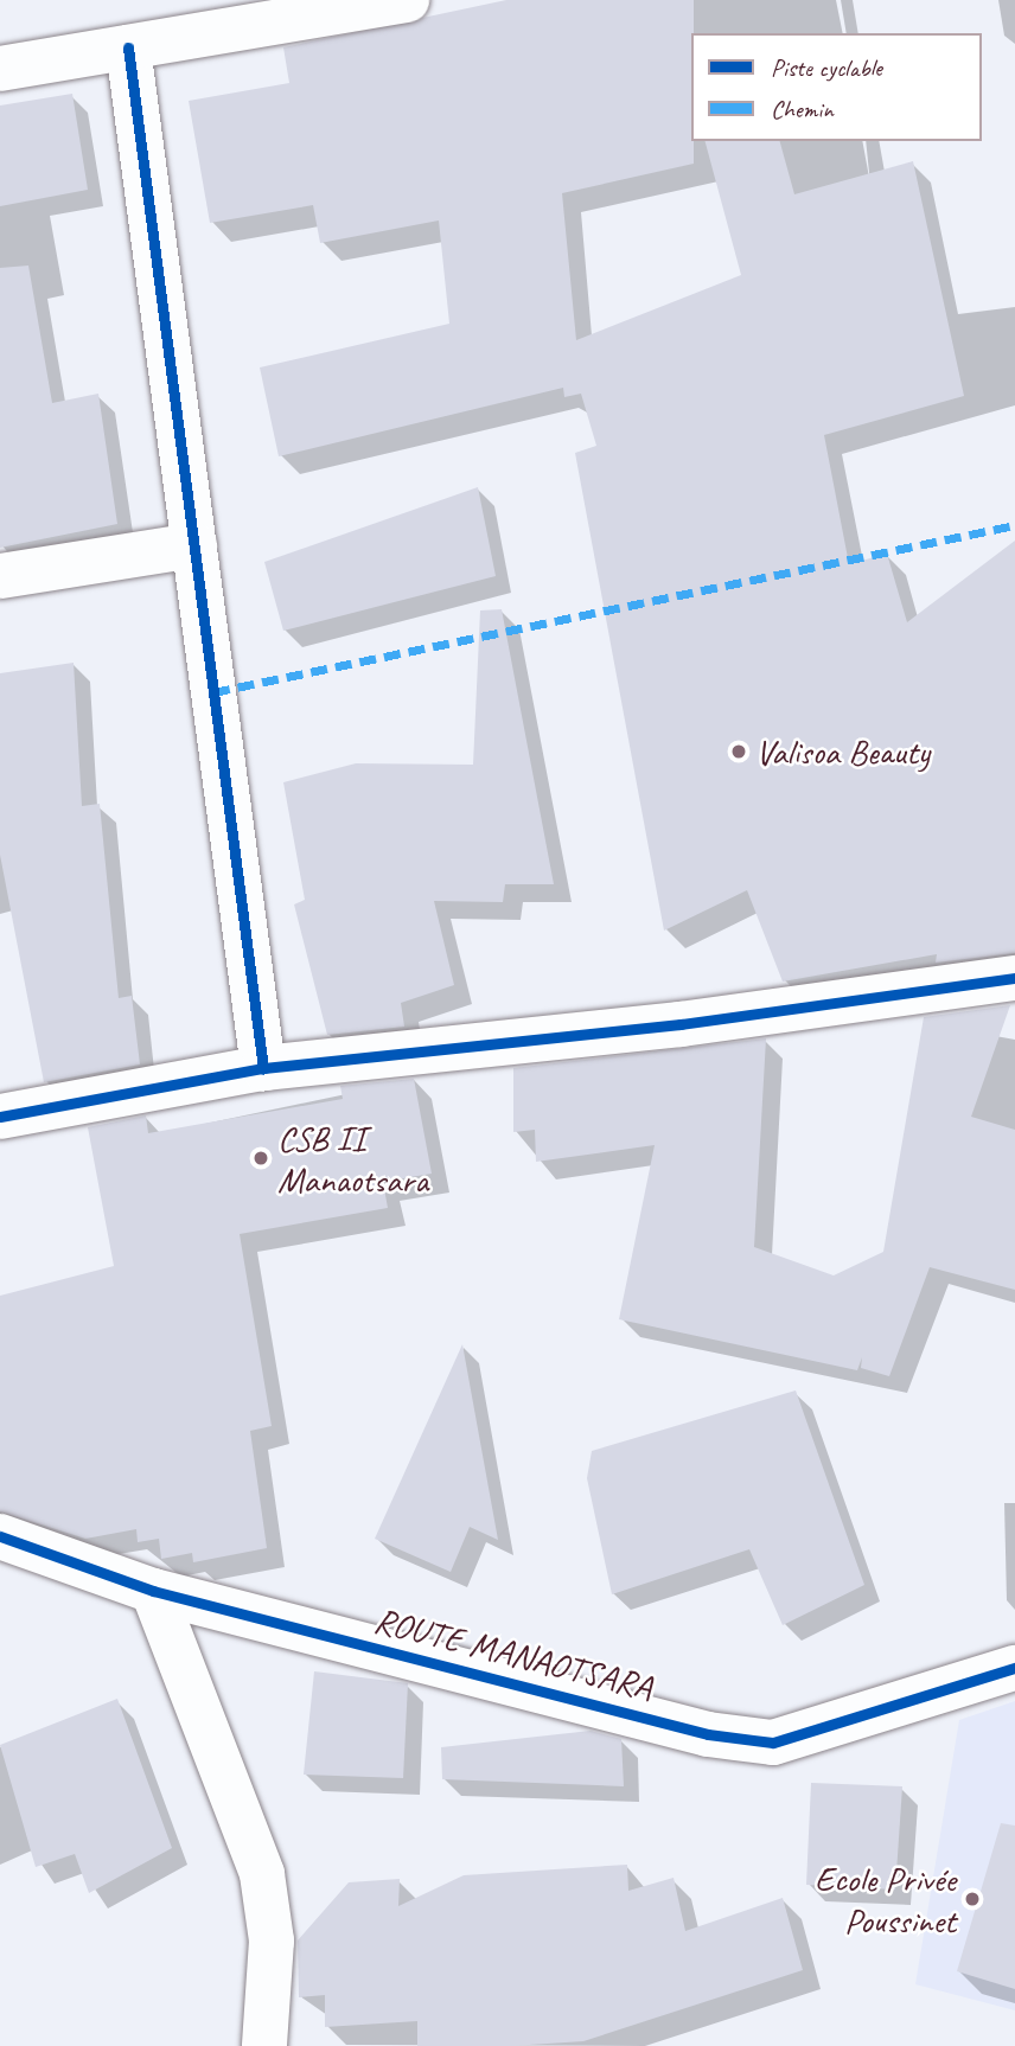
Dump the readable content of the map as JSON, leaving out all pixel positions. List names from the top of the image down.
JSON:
{
  "streets": {
    "street": ["ROUTE MANAOTSARA"]
  },
  "places": ["Valisoa Beauty", "CSB II Manaotsara", "Ecole Privée Poussinet"],
  "legend": ["Piste cyclable", "Chemin"]
}
